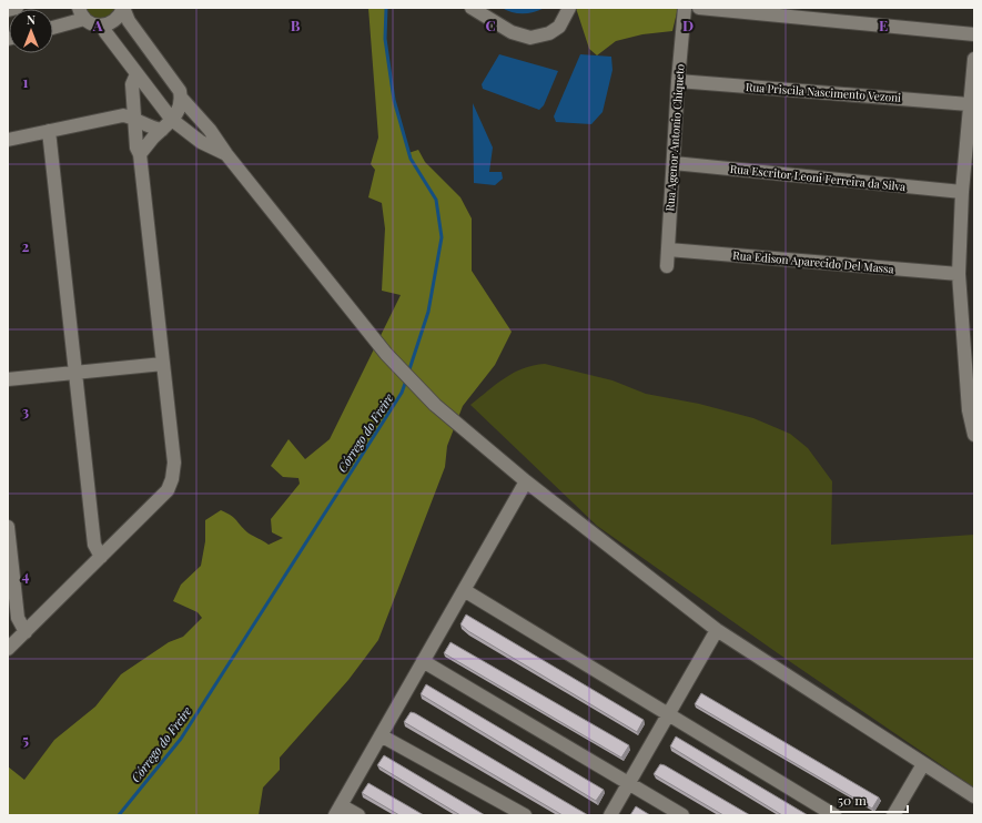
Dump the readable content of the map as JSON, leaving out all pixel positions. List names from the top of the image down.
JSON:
{
  "streets": {
    "street": [
      "Rua Priscila Nascimento Vezoni",
      "Rua Agenor Antonio Chiqueto",
      "Rua Escritor Leoni Ferreira da Silva",
      "Rua Edison Aparecido Del Massa"
    ]
  },
  "crossings": [
    ["Rua Priscila Nascimento Vezoni", "Rua Agenor Antonio Chiqueto"],
    ["Rua Agenor Antonio Chiqueto", "Rua Escritor Leoni Ferreira da Silva"],
    ["Rua Agenor Antonio Chiqueto", "Rua Edison Aparecido Del Massa"]
  ],
  "water": ["Córrego do Freire"],
  "scale_bar": "50 m",
  "north": "top",
  "grid": {
    "columns": [
      "A",
      "B",
      "C",
      "D",
      "E"
    ],
    "rows": [
      "1",
      "2",
      "3",
      "4",
      "5"
    ]
  }
}
